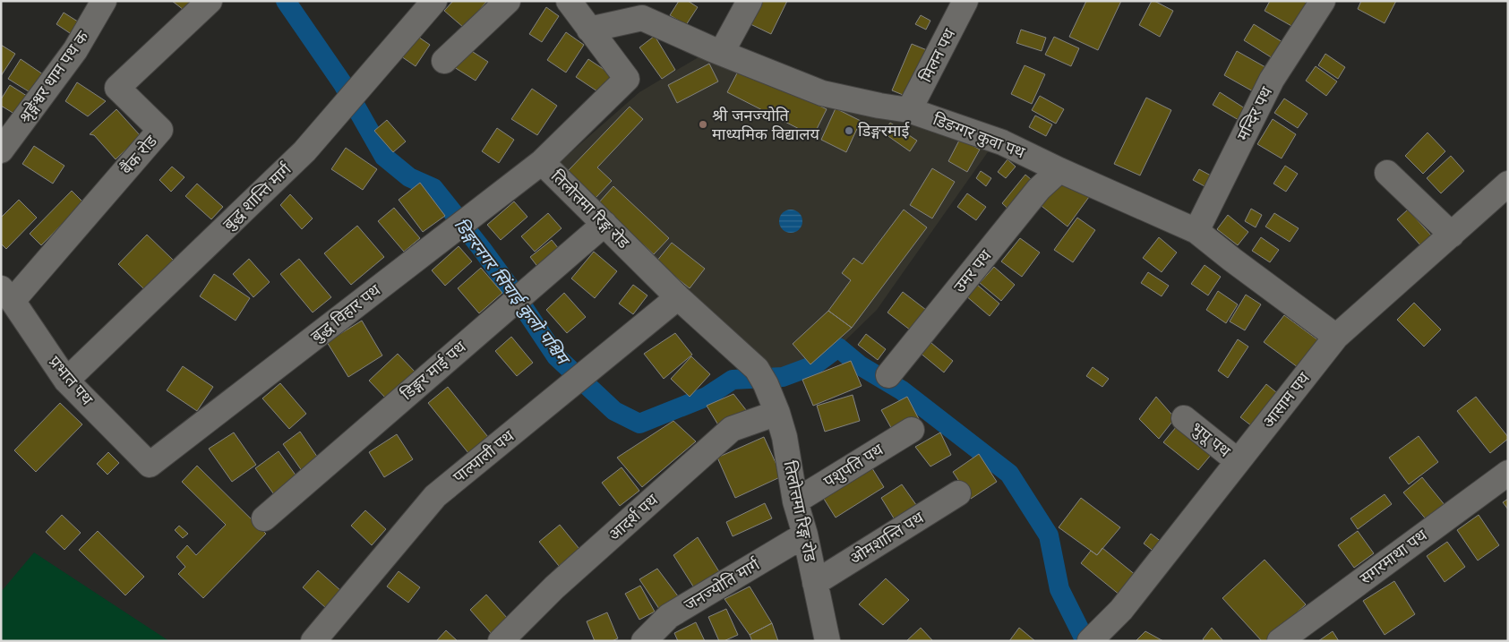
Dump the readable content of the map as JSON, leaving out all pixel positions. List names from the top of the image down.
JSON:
{
  "streets": {
    "street": [
      "मिलन पथ",
      "श्रृङ्गेश्वर धाम पथ क",
      "मन्दिर पथ",
      "डिङग्गर कुवा पथ",
      "बैंक रोड",
      "बुद्ध शान्ति मार्ग",
      "तिलोत्तमा रिङ्ग रोड",
      "उमर पथ",
      "बुद्ध विहार पथ",
      "डिङ्गर माई पथ",
      "प्रभात पथ",
      "आसाम पथ",
      "भुपू पथ",
      "पाल्पाली पथ",
      "पशुपति पथ",
      "आदर्श पथ",
      "ओमशान्ति पथ",
      "सगरमाथा पथ",
      "जनज्योति मार्ग"
    ]
  },
  "crossings": [
    ["मिलन पथ", "डिङग्गर कुवा पथ"],
    ["मन्दिर पथ", "डिङग्गर कुवा पथ"],
    ["डिङग्गर कुवा पथ", "तिलोत्तमा रिङ्ग रोड"],
    ["डिङग्गर कुवा पथ", "उमर पथ"],
    ["डिङग्गर कुवा पथ", "आसाम पथ"],
    ["बैंक रोड", "प्रभात पथ"],
    ["बुद्ध शान्ति मार्ग", "प्रभात पथ"],
    ["तिलोत्तमा रिङ्ग रोड", "बुद्ध विहार पथ"],
    ["तिलोत्तमा रिङ्ग रोड", "डिङ्गर माई पथ"],
    ["तिलोत्तमा रिङ्ग रोड", "पाल्पाली पथ"],
    ["तिलोत्तमा रिङ्ग रोड", "पशुपति पथ"],
    ["तिलोत्तमा रिङ्ग रोड", "आदर्श पथ"],
    ["तिलोत्तमा रिङ्ग रोड", "ओमशान्ति पथ"],
    ["तिलोत्तमा रिङ्ग रोड", "जनज्योति मार्ग"],
    ["बुद्ध विहार पथ", "प्रभात पथ"],
    ["आसाम पथ", "भुपू पथ"]
  ],
  "water": ["डिङ्गरनगर सिंचाई कुलो पश्चिम"],
  "places": ["श्री जनज्योति माध्यमिक विद्यालय", "डिङ्गरमाई"]
}
